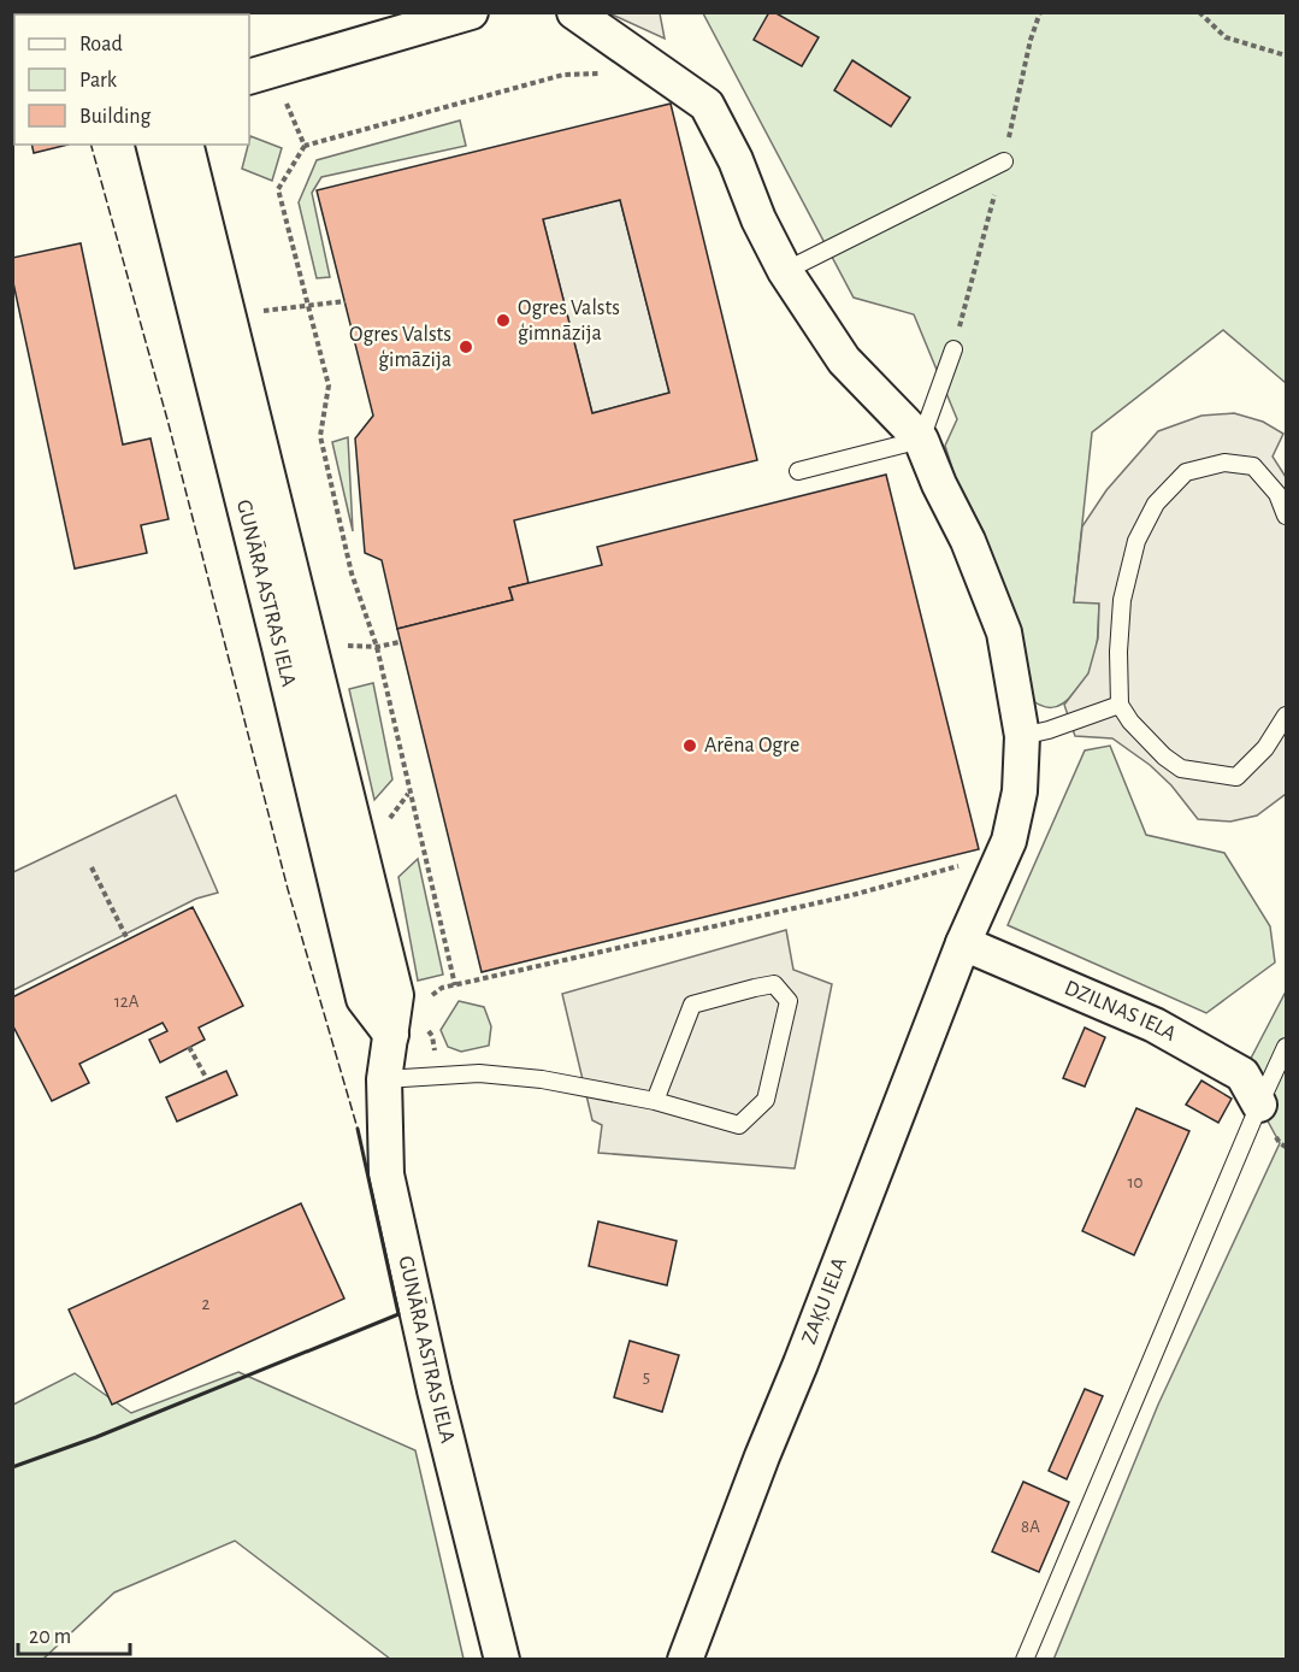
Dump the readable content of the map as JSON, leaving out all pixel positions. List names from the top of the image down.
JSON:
{
  "streets": {
    "street": ["GUNĀRA ASTRAS IELA", "DZILNAS IELA", "ZAĶU IELA"]
  },
  "crossings": [
    ["DZILNAS IELA", "ZAĶU IELA"]
  ],
  "places": ["Ogres Valsts ģimnāzija", "Ogres Valsts ģimāzija", "Arēna Ogre"],
  "house_numbers": [
    "12A",
    "10",
    "2",
    "5",
    "8A"
  ],
  "legend": ["Road", "Park", "Building"],
  "scale_bar": "20 m"
}
